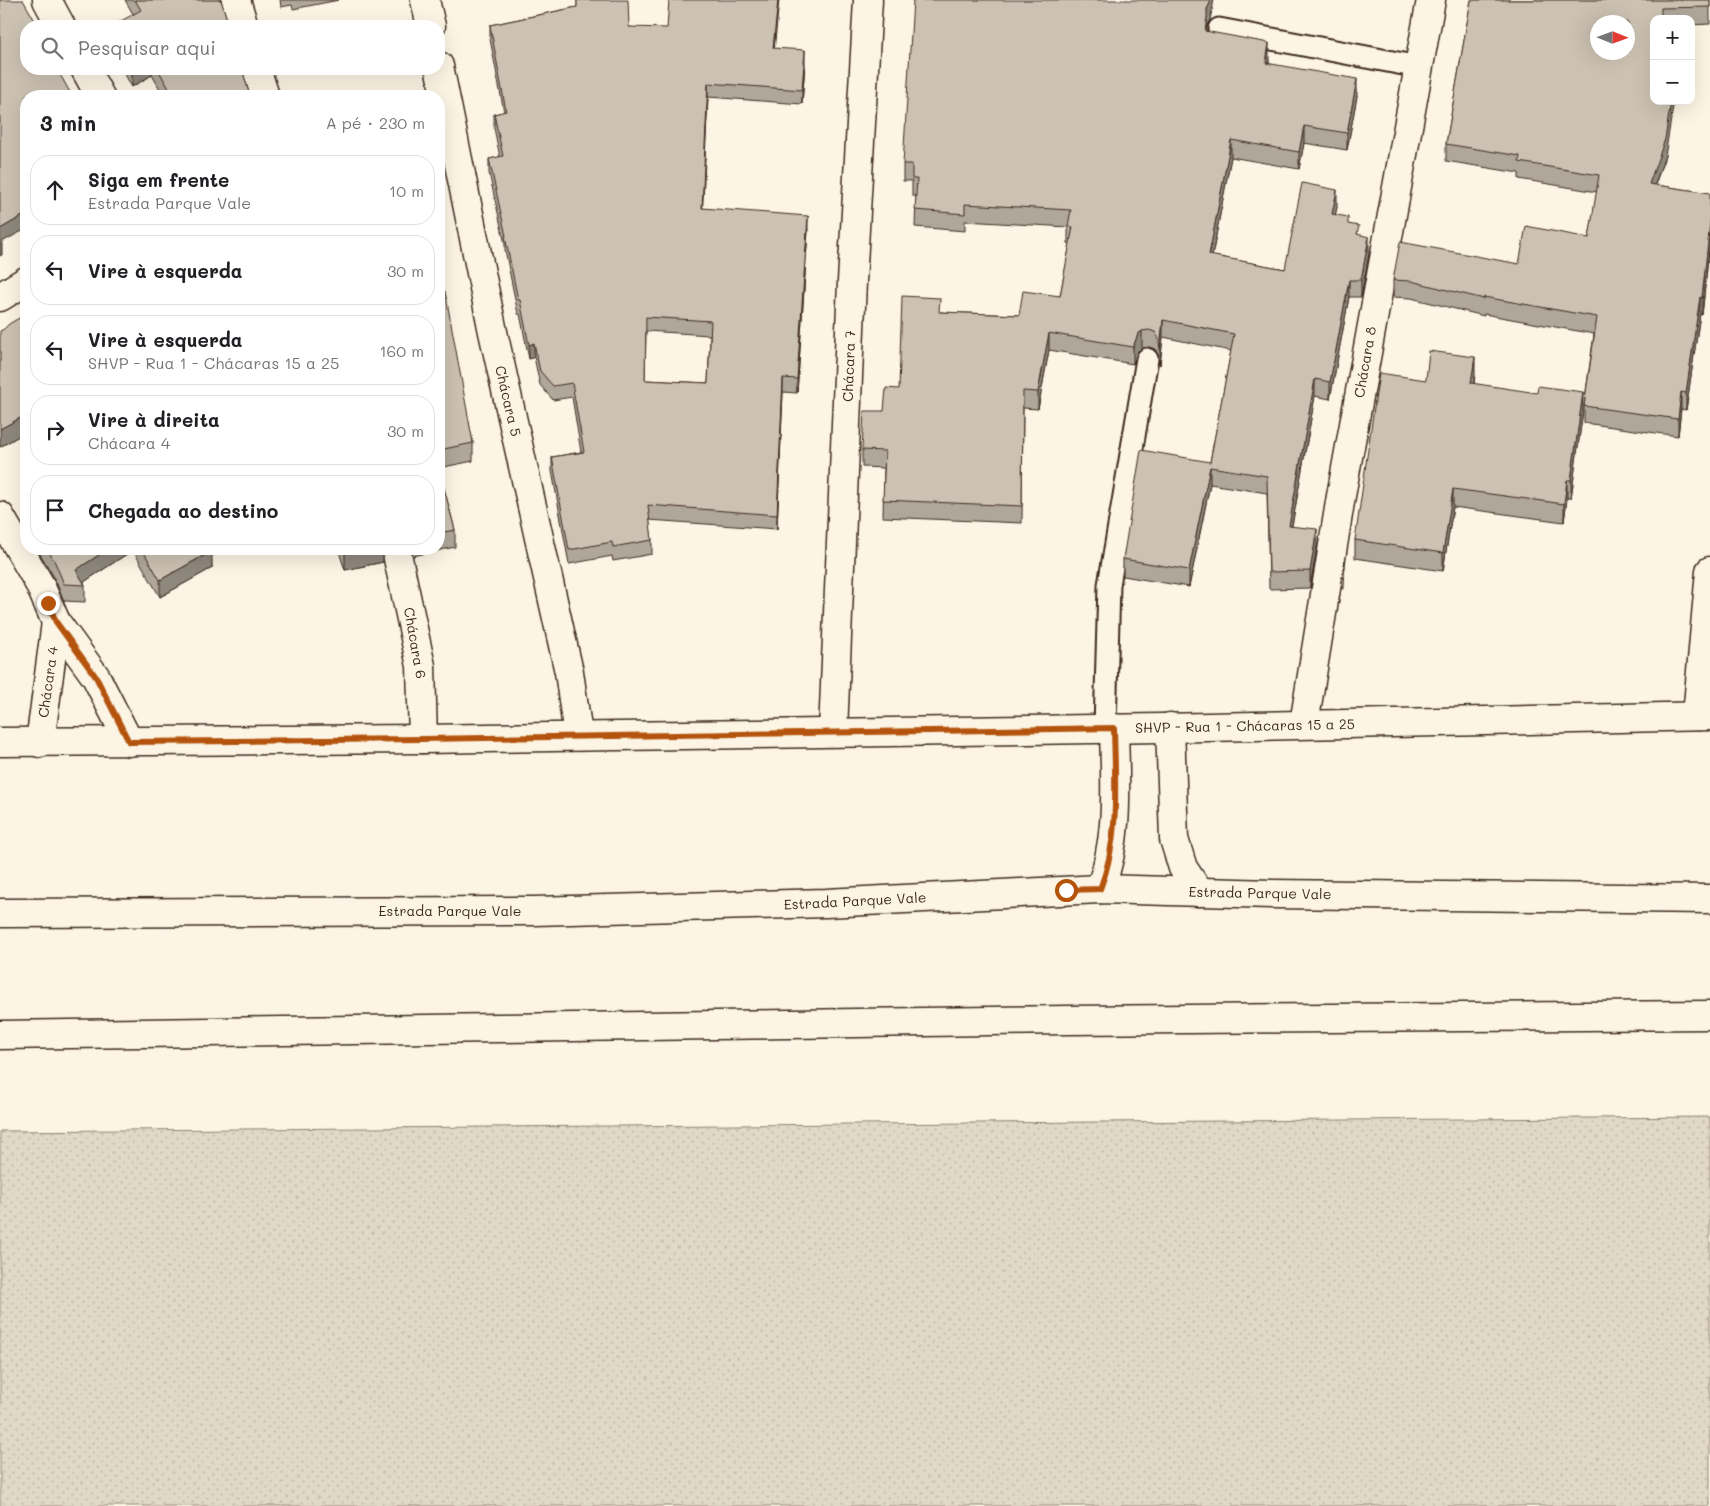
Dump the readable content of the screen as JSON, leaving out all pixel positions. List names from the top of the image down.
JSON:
{
  "streets": {
    "street": [
      "Chácara 8",
      "Chácara 7",
      "Chácara 5",
      "Chácara 6",
      "Chácara 4",
      "SHVP - Rua 1 - Chácaras 15 a 25",
      "Estrada Parque Vale"
    ]
  },
  "crossings": [
    ["Chácara 8", "SHVP - Rua 1 - Chácaras 15 a 25"],
    ["Chácara 7", "SHVP - Rua 1 - Chácaras 15 a 25"],
    ["Chácara 5", "SHVP - Rua 1 - Chácaras 15 a 25"],
    ["Chácara 6", "SHVP - Rua 1 - Chácaras 15 a 25"],
    ["Chácara 4", "SHVP - Rua 1 - Chácaras 15 a 25"]
  ],
  "north": "right",
  "page": {
    "map_buttons": ["+", "−"],
    "search": "Pesquisar aqui",
    "heading": ["3 min", "A pé · 230 m"],
    "list": [
      ["Siga em frente", "Estrada Parque Vale", "10 m"],
      ["Vire à esquerda", "30 m"],
      ["Vire à esquerda", "SHVP - Rua 1 - Chácaras 15 a 25", "160 m"],
      ["Vire à direita", "Chácara 4", "30 m"],
      "Chegada ao destino"
    ]
  }
}
